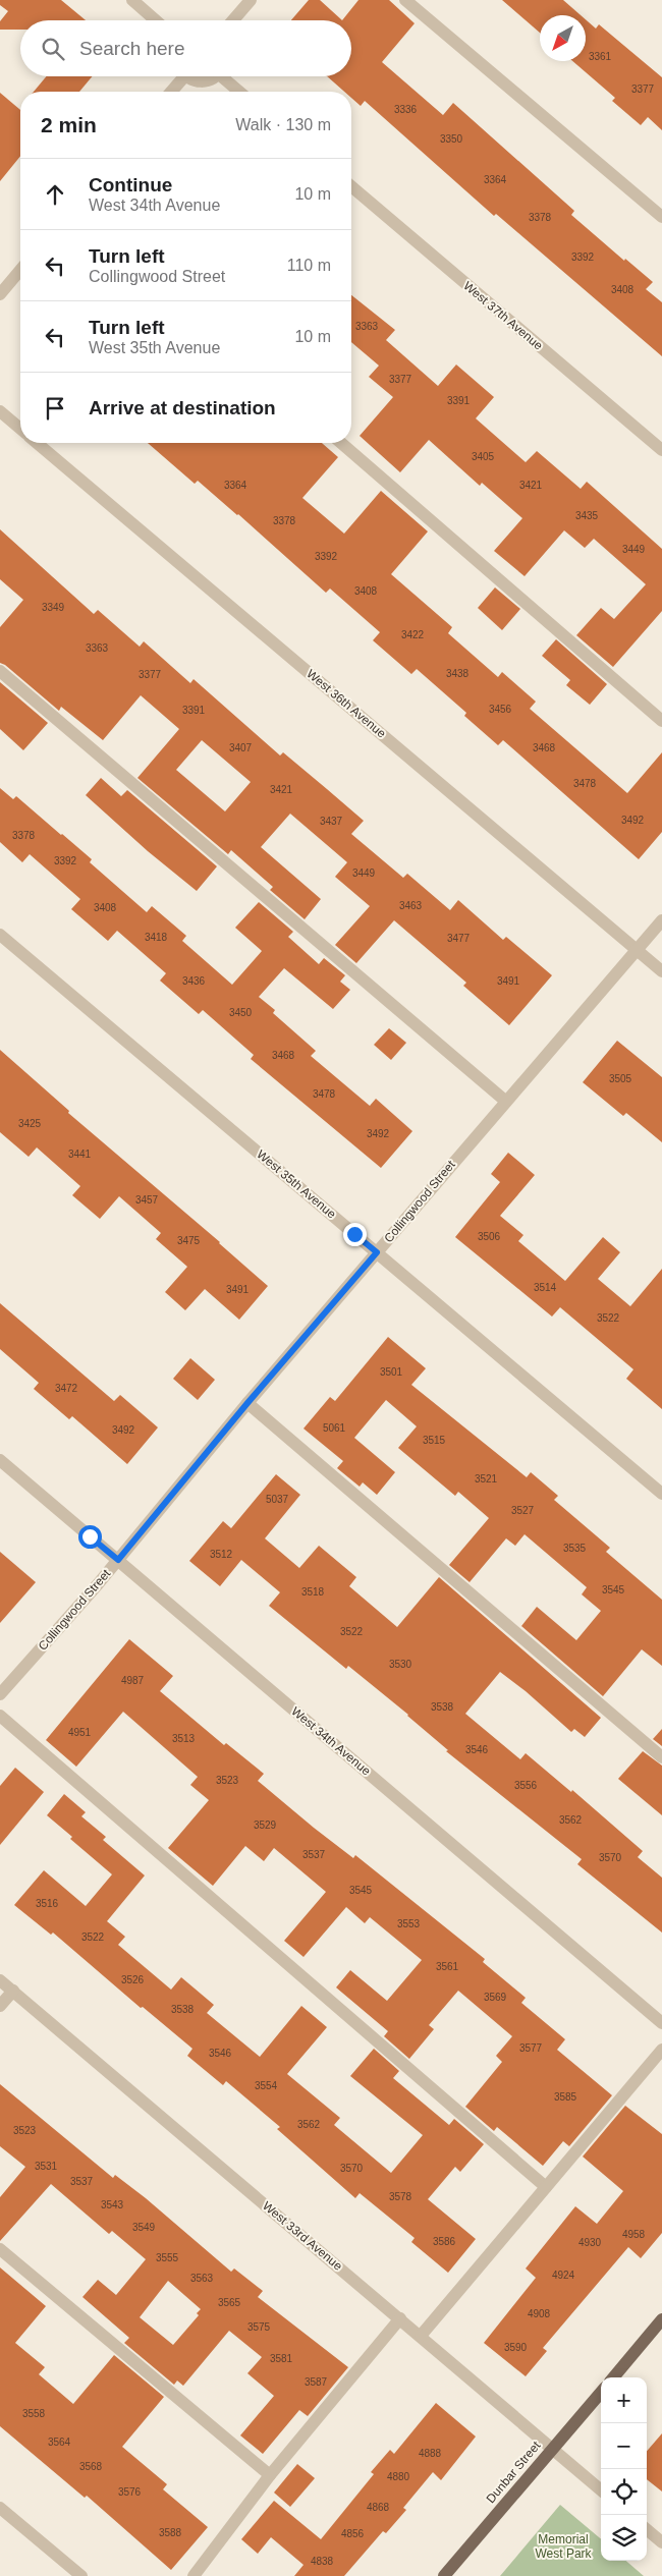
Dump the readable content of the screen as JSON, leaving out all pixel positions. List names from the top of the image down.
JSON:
{
  "streets": {
    "main road": ["Dunbar Street"],
    "street": [
      "West 37th Avenue",
      "West 36th Avenue",
      "West 35th Avenue",
      "Collingwood Street",
      "West 34th Avenue",
      "West 33rd Avenue"
    ]
  },
  "crossings": [
    ["West 36th Avenue", "Collingwood Street"],
    ["West 35th Avenue", "Collingwood Street"],
    ["Collingwood Street", "West 34th Avenue"],
    ["West 33rd Avenue", "Dunbar Street"]
  ],
  "parks": ["Memorial West Park"],
  "house_numbers": [
    "3361",
    "3377",
    "3336",
    "3350",
    "3364",
    "3378",
    "3392",
    "3408",
    "3363",
    "3377",
    "3391",
    "3405",
    "3364",
    "3421",
    "3435",
    "3378",
    "3449",
    "3392",
    "3408",
    "3349",
    "3422",
    "3363",
    "3438",
    "3377",
    "3456",
    "3391",
    "3407",
    "3468",
    "3478",
    "3421",
    "3492",
    "3437",
    "3378",
    "3392",
    "3449",
    "3463",
    "3408",
    "3418",
    "3477",
    "3436",
    "3491",
    "3450",
    "3468",
    "3505",
    "3478",
    "3425",
    "3492",
    "3441",
    "3457",
    "3506",
    "3475",
    "3514",
    "3491",
    "3522",
    "3501",
    "3472",
    "5061",
    "3492",
    "3515",
    "3521",
    "5037",
    "3527",
    "3535",
    "3512",
    "3545",
    "3518",
    "3522",
    "3530",
    "4987",
    "3538",
    "4951",
    "3513",
    "3546",
    "3523",
    "3556",
    "3562",
    "3529",
    "3537",
    "3570",
    "3545",
    "3516",
    "3553",
    "3522",
    "3561",
    "3526",
    "3569",
    "3538",
    "3577",
    "3546",
    "3554",
    "3585",
    "3562",
    "3523",
    "3531",
    "3570",
    "3537",
    "3578",
    "3543",
    "3549",
    "4958",
    "3586",
    "4930",
    "3555",
    "4924",
    "3563",
    "3565",
    "4908",
    "3575",
    "3590",
    "3581",
    "3587",
    "3558",
    "3564",
    "4888",
    "3568",
    "4880",
    "3576",
    "4868",
    "3588",
    "4856",
    "4838"
  ],
  "north": "bottom left",
  "page": {
    "search": "Search here",
    "heading": ["2 min", "Walk · 130 m"],
    "list": [
      ["Continue", "West 34th Avenue", "10 m"],
      ["Turn left", "Collingwood Street", "110 m"],
      ["Turn left", "West 35th Avenue", "10 m"],
      "Arrive at destination"
    ],
    "map_buttons": ["+", "−"]
  }
}
